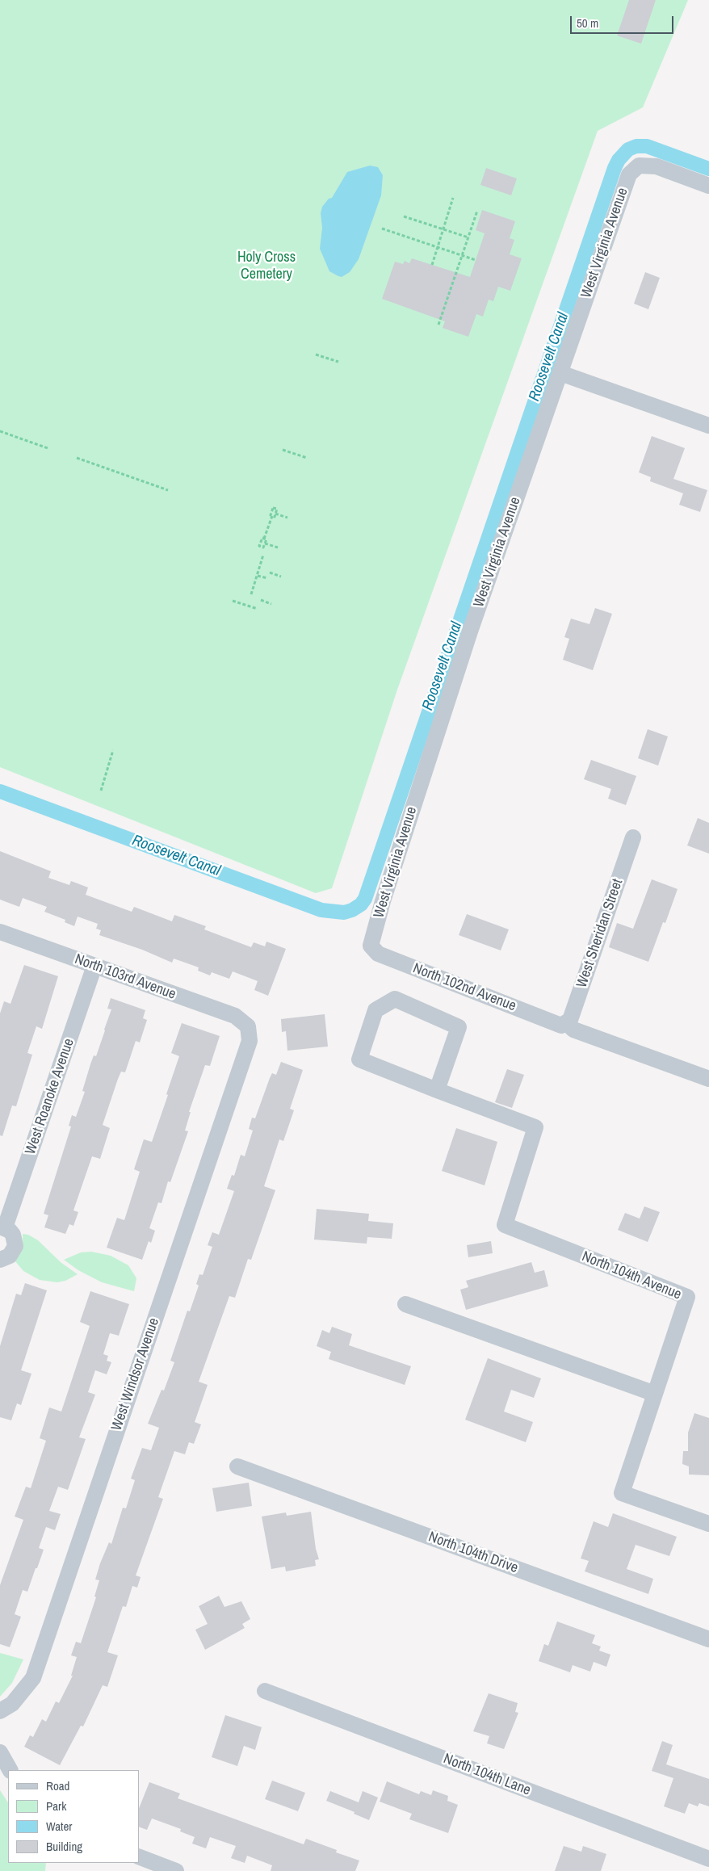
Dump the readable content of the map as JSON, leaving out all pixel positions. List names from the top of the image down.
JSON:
{
  "streets": {
    "street": [
      "West Virginia Avenue",
      "West Sheridan Street",
      "North 103rd Avenue",
      "North 102nd Avenue",
      "West Roanoke Avenue",
      "North 104th Avenue",
      "West Windsor Avenue",
      "North 104th Drive",
      "North 104th Lane"
    ]
  },
  "crossings": [
    ["West Virginia Avenue", "North 102nd Avenue"],
    ["West Sheridan Street", "North 102nd Avenue"],
    ["North 103rd Avenue", "West Roanoke Avenue"],
    ["North 103rd Avenue", "West Windsor Avenue"]
  ],
  "water": ["Roosevelt Canal"],
  "parks": ["Holy Cross Cemetery"],
  "legend": [
    "Road",
    "Park",
    "Water",
    "Building"
  ],
  "scale_bar": "50 m"
}
